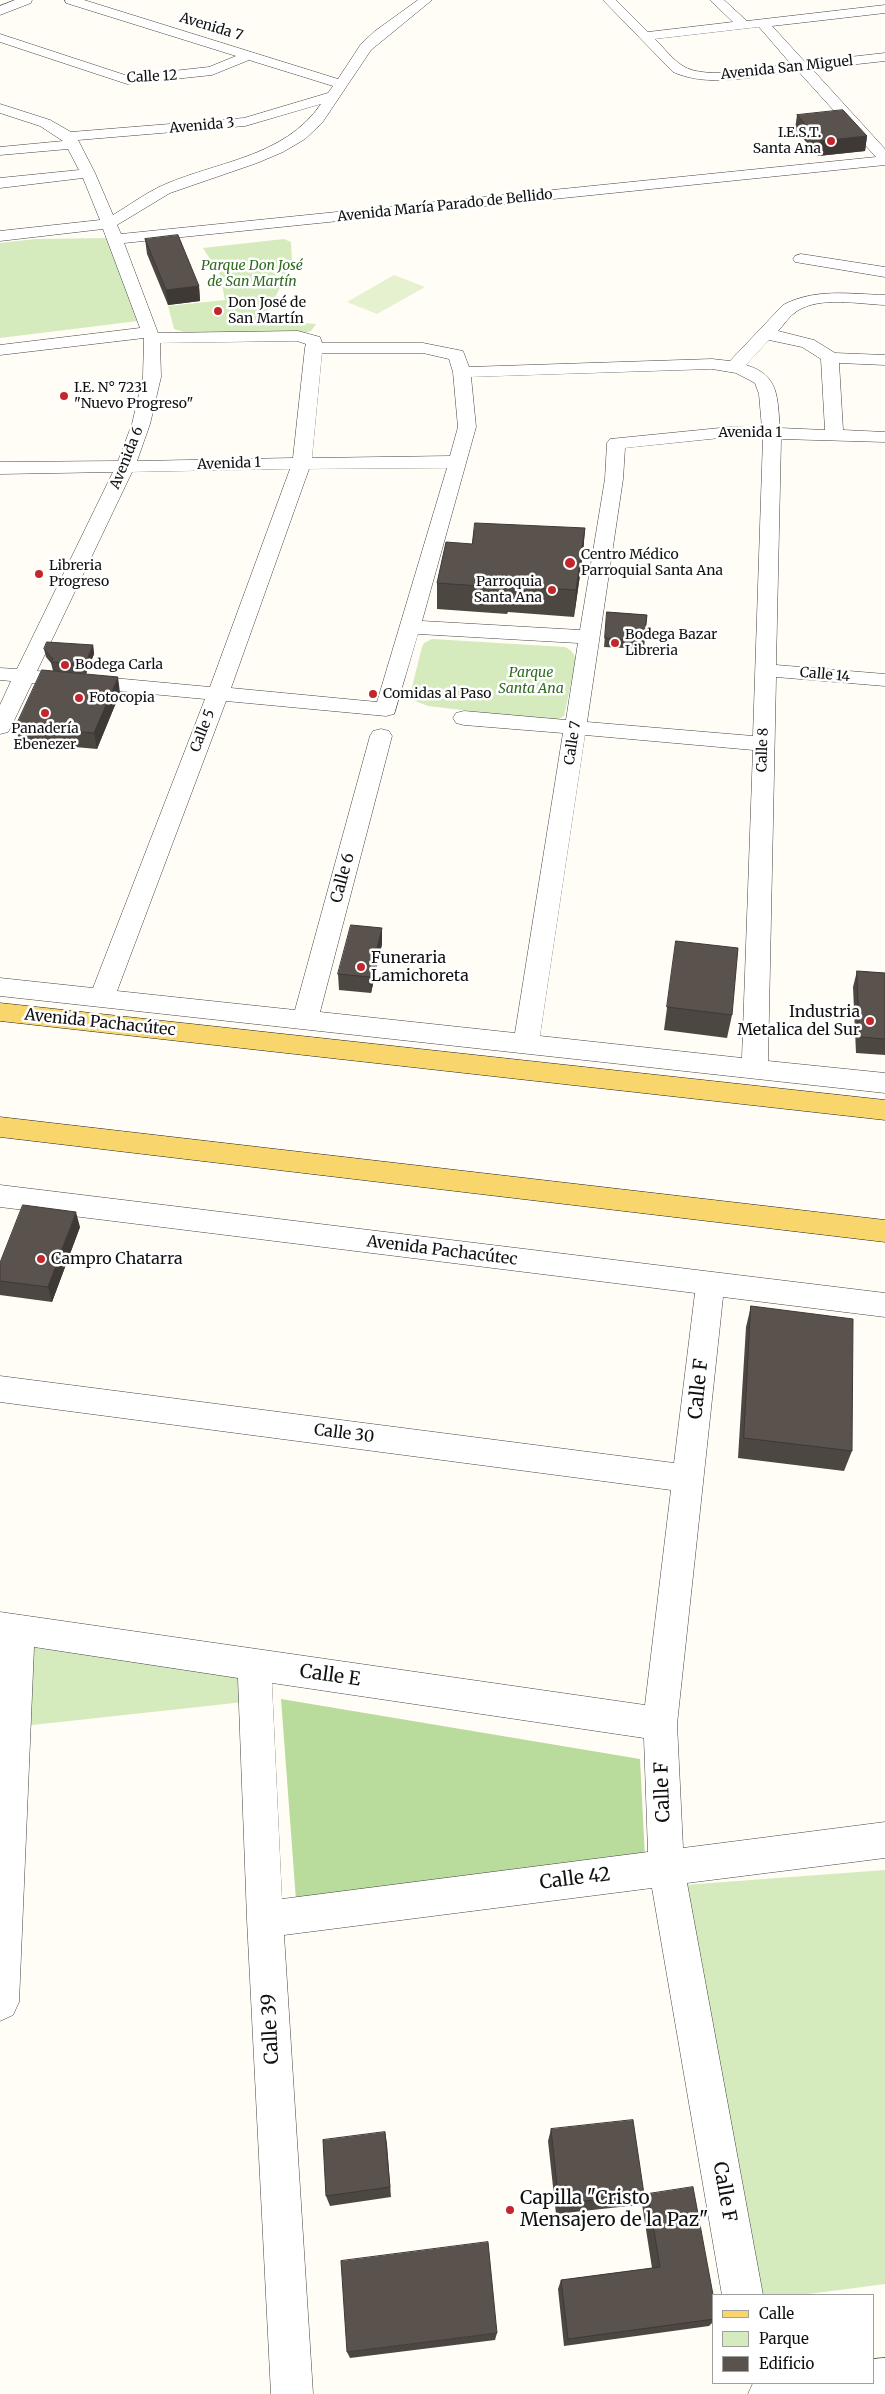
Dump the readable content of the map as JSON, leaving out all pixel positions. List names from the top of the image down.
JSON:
{
  "streets": {
    "main road": ["Avenida Pachacútec"],
    "street": [
      "Avenida 7",
      "Avenida San Miguel",
      "Calle 12",
      "Avenida 3",
      "Avenida María Parado de Bellido",
      "Avenida 1",
      "Avenida 6",
      "Calle 14",
      "Calle 5",
      "Calle 7",
      "Calle 8",
      "Calle 6",
      "Calle F",
      "Calle 30",
      "Calle E",
      "Calle 42",
      "Calle 39"
    ]
  },
  "crossings": [
    ["Avenida 7", "Calle 12"],
    ["Avenida 7", "Avenida 3"],
    ["Avenida 3", "Avenida 6"],
    ["Avenida María Parado de Bellido", "Avenida 6"],
    ["Avenida 1", "Avenida 6"],
    ["Avenida 1", "Calle 5"],
    ["Avenida 1", "Calle 7"],
    ["Avenida 1", "Calle 8"],
    ["Calle 14", "Calle 8"],
    ["Calle 5", "Avenida Pachacútec"],
    ["Calle 7", "Avenida Pachacútec"],
    ["Calle 8", "Avenida Pachacútec"],
    ["Calle 6", "Avenida Pachacútec"],
    ["Avenida Pachacútec", "Calle F"],
    ["Calle F", "Calle 30"],
    ["Calle F", "Calle E"],
    ["Calle F", "Calle 42"],
    ["Calle E", "Calle 39"],
    ["Calle 42", "Calle 39"]
  ],
  "parks": ["Parque Don José de San Martín", "Parque Santa Ana"],
  "places": [
    "I.E.S.T. Santa Ana",
    "Don José de San Martín",
    "I.E. N° 7231 \"Nuevo Progreso\"",
    "Centro Médico Parroquial Santa Ana",
    "Libreria Progreso",
    "Parroquia Santa Ana",
    "Bodega Bazar Libreria",
    "Bodega Carla",
    "Comidas al Paso",
    "Fotocopia",
    "Panadería Ebenezer",
    "Funeraria Lamichoreta",
    "Industria Metalica del Sur",
    "Campro Chatarra",
    "Capilla \"Cristo Mensajero de la Paz\""
  ],
  "legend": ["Calle", "Parque", "Edificio"]
}
